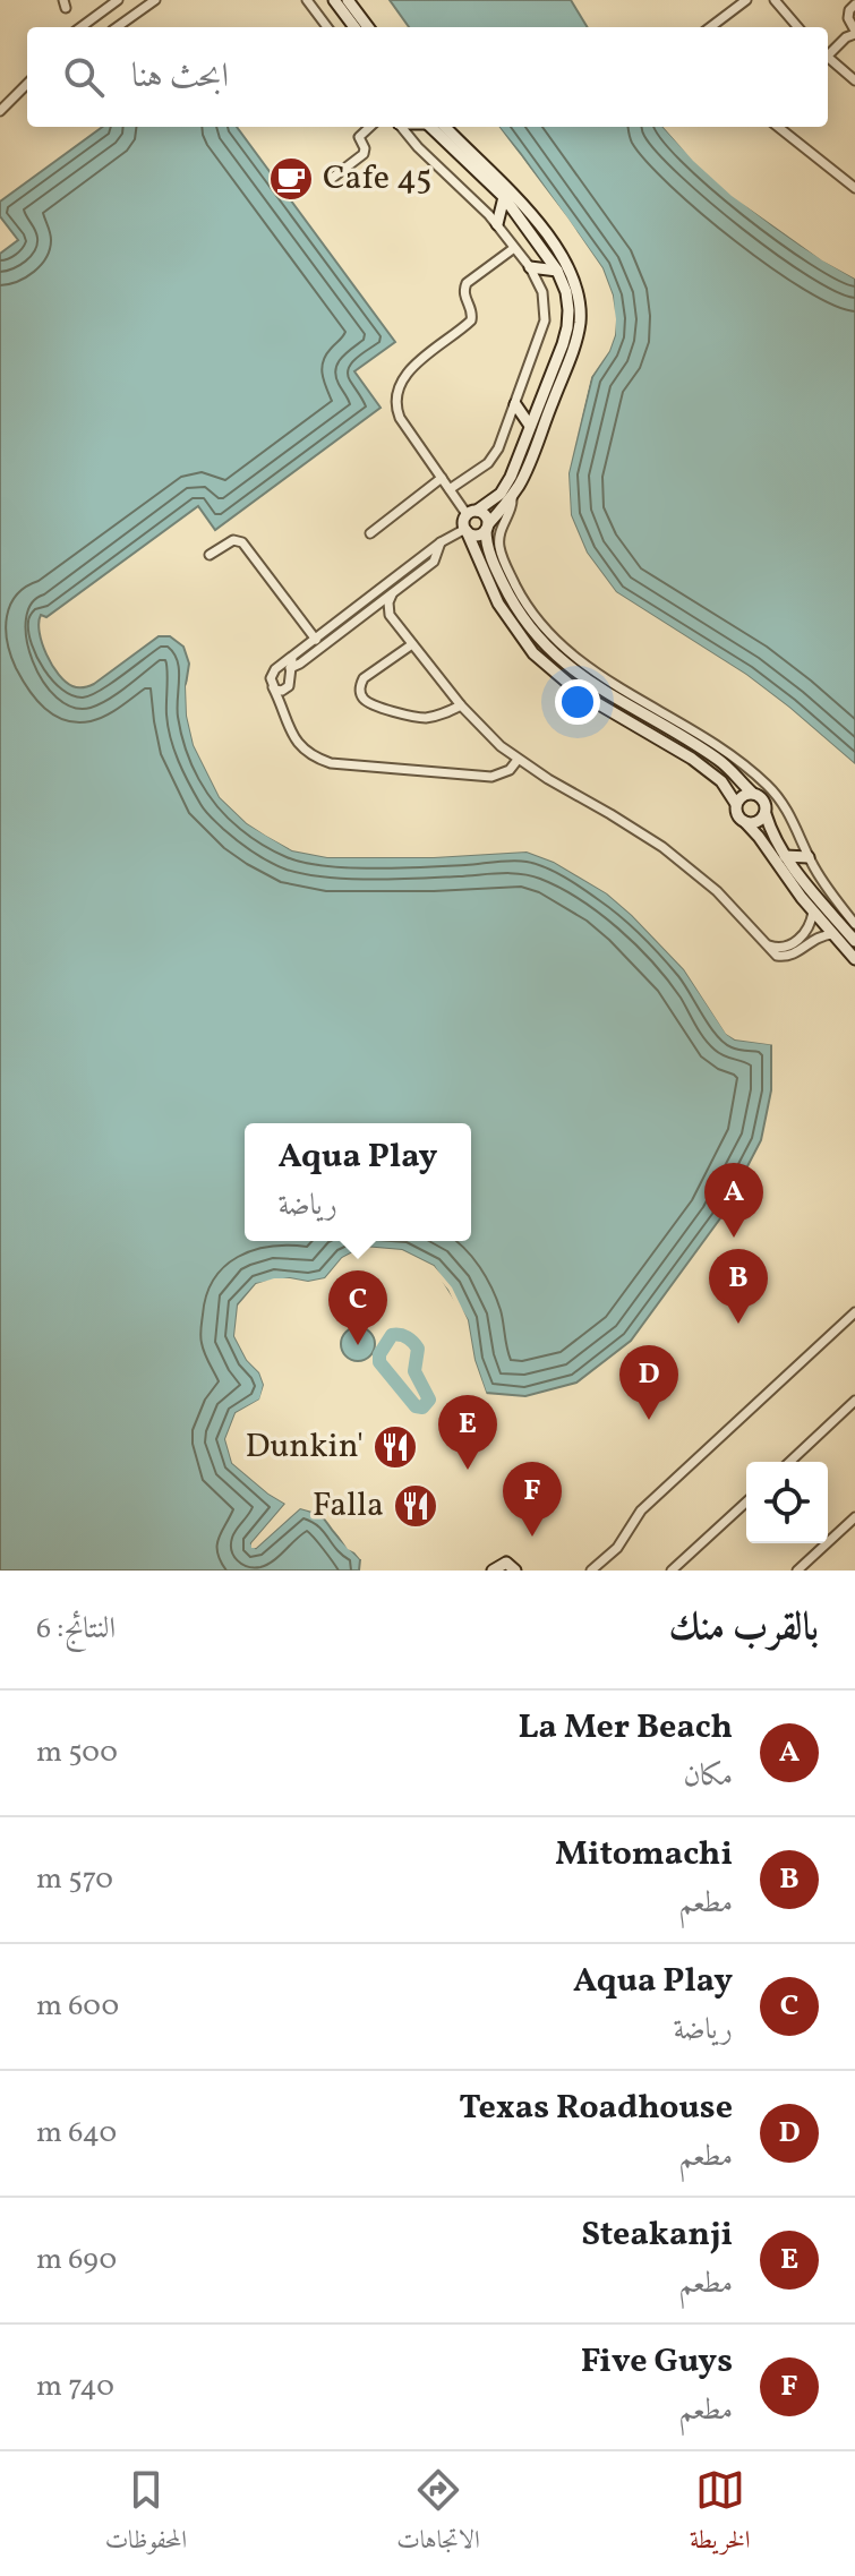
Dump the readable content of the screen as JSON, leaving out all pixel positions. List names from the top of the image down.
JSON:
{
  "places": {
    "cafe": ["Cafe 45"],
    "restaurant": ["Dunkin'", "Falla"]
  },
  "page": {
    "search": "ابحث هنا",
    "popup": ["Aqua Play", "رياضة"],
    "pins": [
      "A",
      "B",
      "C",
      "D",
      "E",
      "F"
    ],
    "heading": ["بالقرب منك", "النتائج: 6"],
    "list": [
      {
        "mark": "A",
        "name": "La Mer Beach",
        "note": "مكان",
        "value": "500 m"
      },
      {
        "mark": "B",
        "name": "Mitomachi",
        "note": "مطعم",
        "value": "570 m"
      },
      {
        "mark": "C",
        "name": "Aqua Play",
        "note": "رياضة",
        "value": "600 m"
      },
      {
        "mark": "D",
        "name": "Texas Roadhouse",
        "note": "مطعم",
        "value": "640 m"
      },
      {
        "mark": "E",
        "name": "Steakanji",
        "note": "مطعم",
        "value": "690 m"
      },
      {
        "mark": "F",
        "name": "Five Guys",
        "note": "مطعم",
        "value": "740 m"
      }
    ],
    "nav": ["الخريطة", "الاتجاهات", "المحفوظات"]
  }
}
